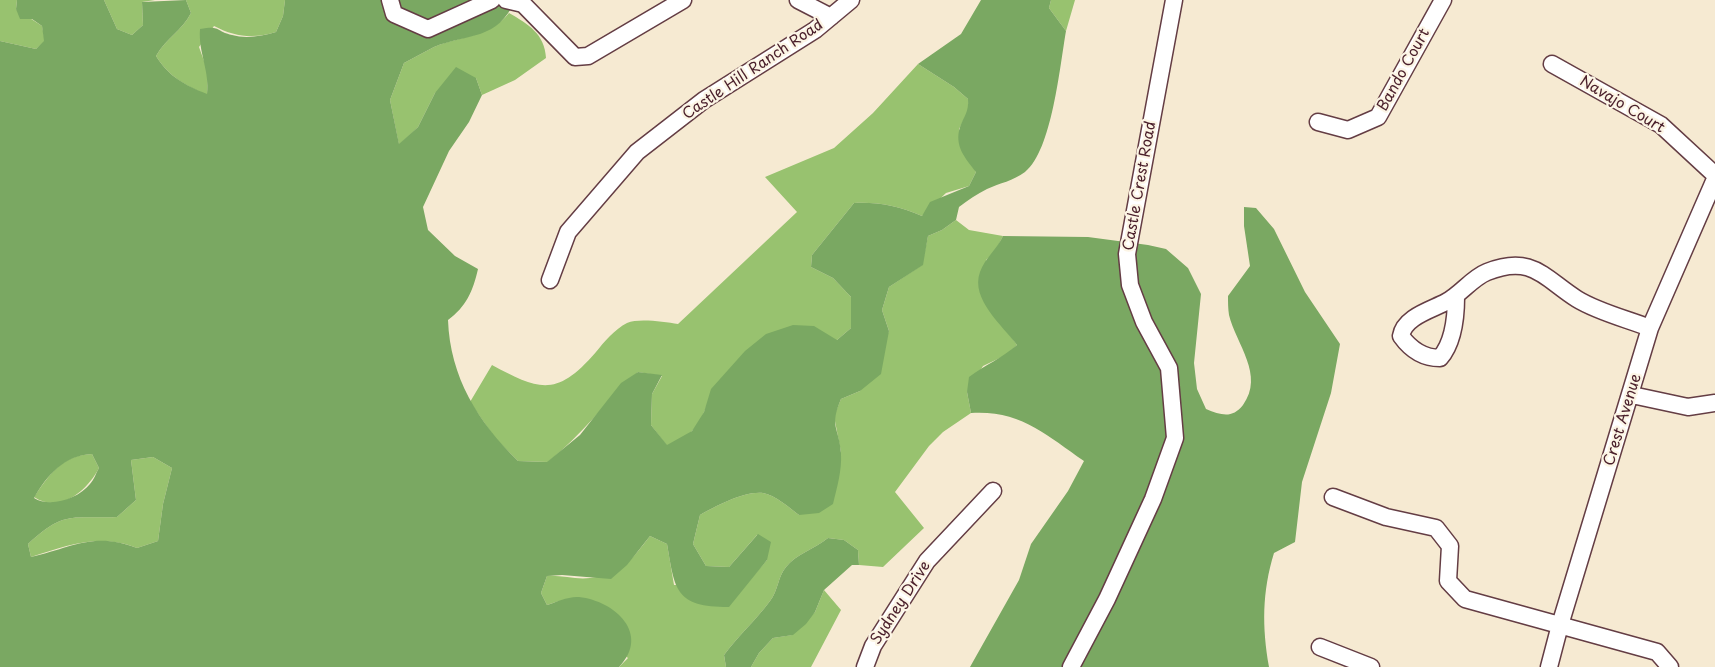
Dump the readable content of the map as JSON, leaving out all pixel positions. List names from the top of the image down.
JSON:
{
  "streets": {
    "street": [
      "Castle Hill Ranch Road",
      "Bando Court",
      "Navajo Court",
      "Castle Crest Road",
      "Crest Avenue",
      "Sydney Drive"
    ]
  },
  "crossings": [
    ["Navajo Court", "Crest Avenue"]
  ]
}
